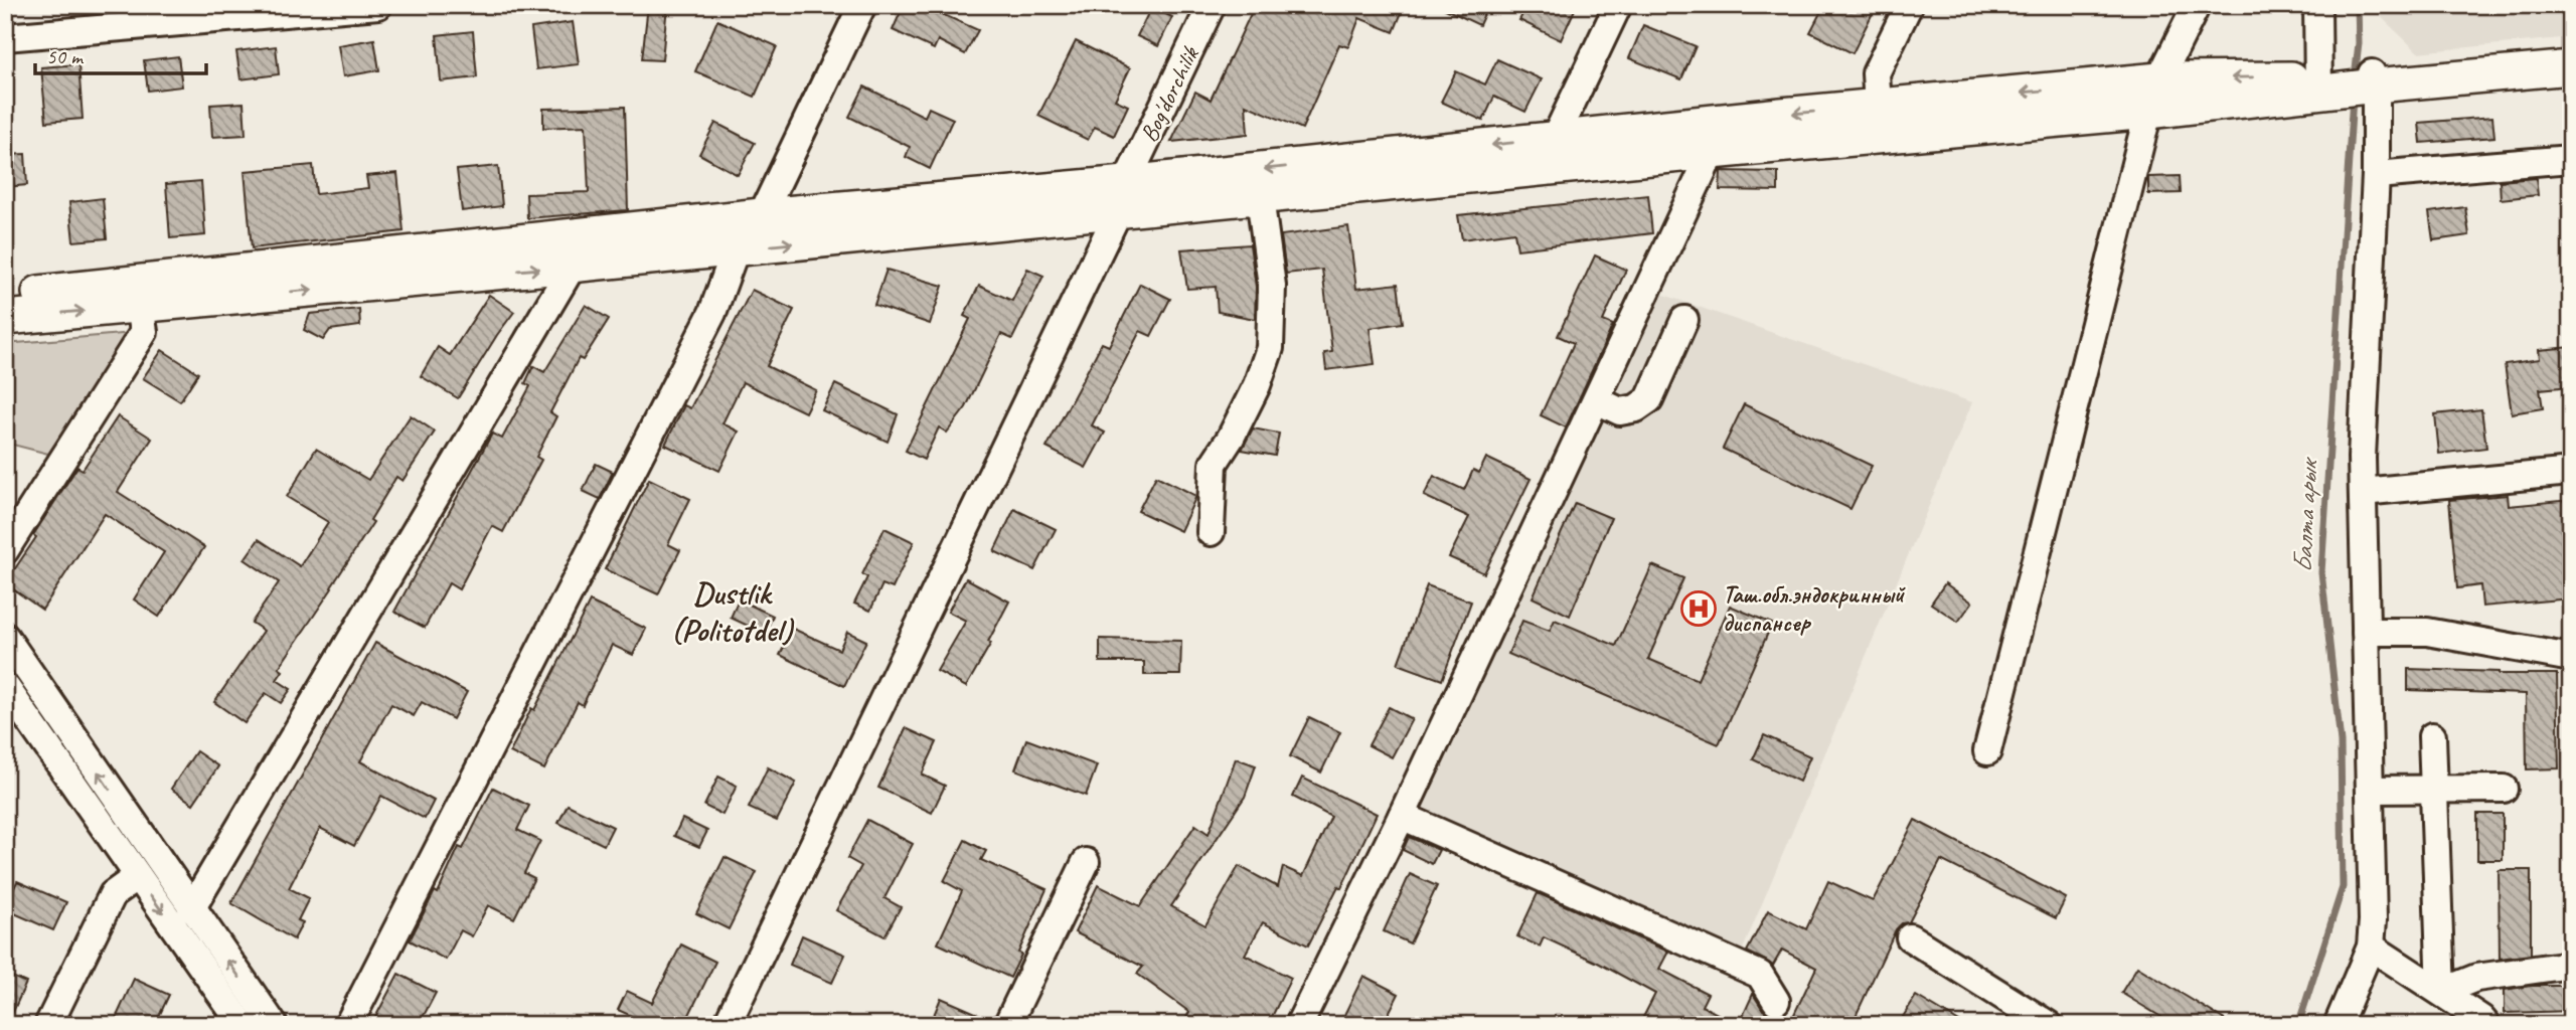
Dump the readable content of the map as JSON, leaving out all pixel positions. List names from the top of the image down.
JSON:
{
  "streets": {
    "street": ["Bog'dorchilik"]
  },
  "districts": ["Dustlik (Politotdel)"],
  "water": ["Балта арык"],
  "places": {
    "hospital": ["Таш.обл.эндокринный диспансер"]
  },
  "scale_bar": "50 m"
}
